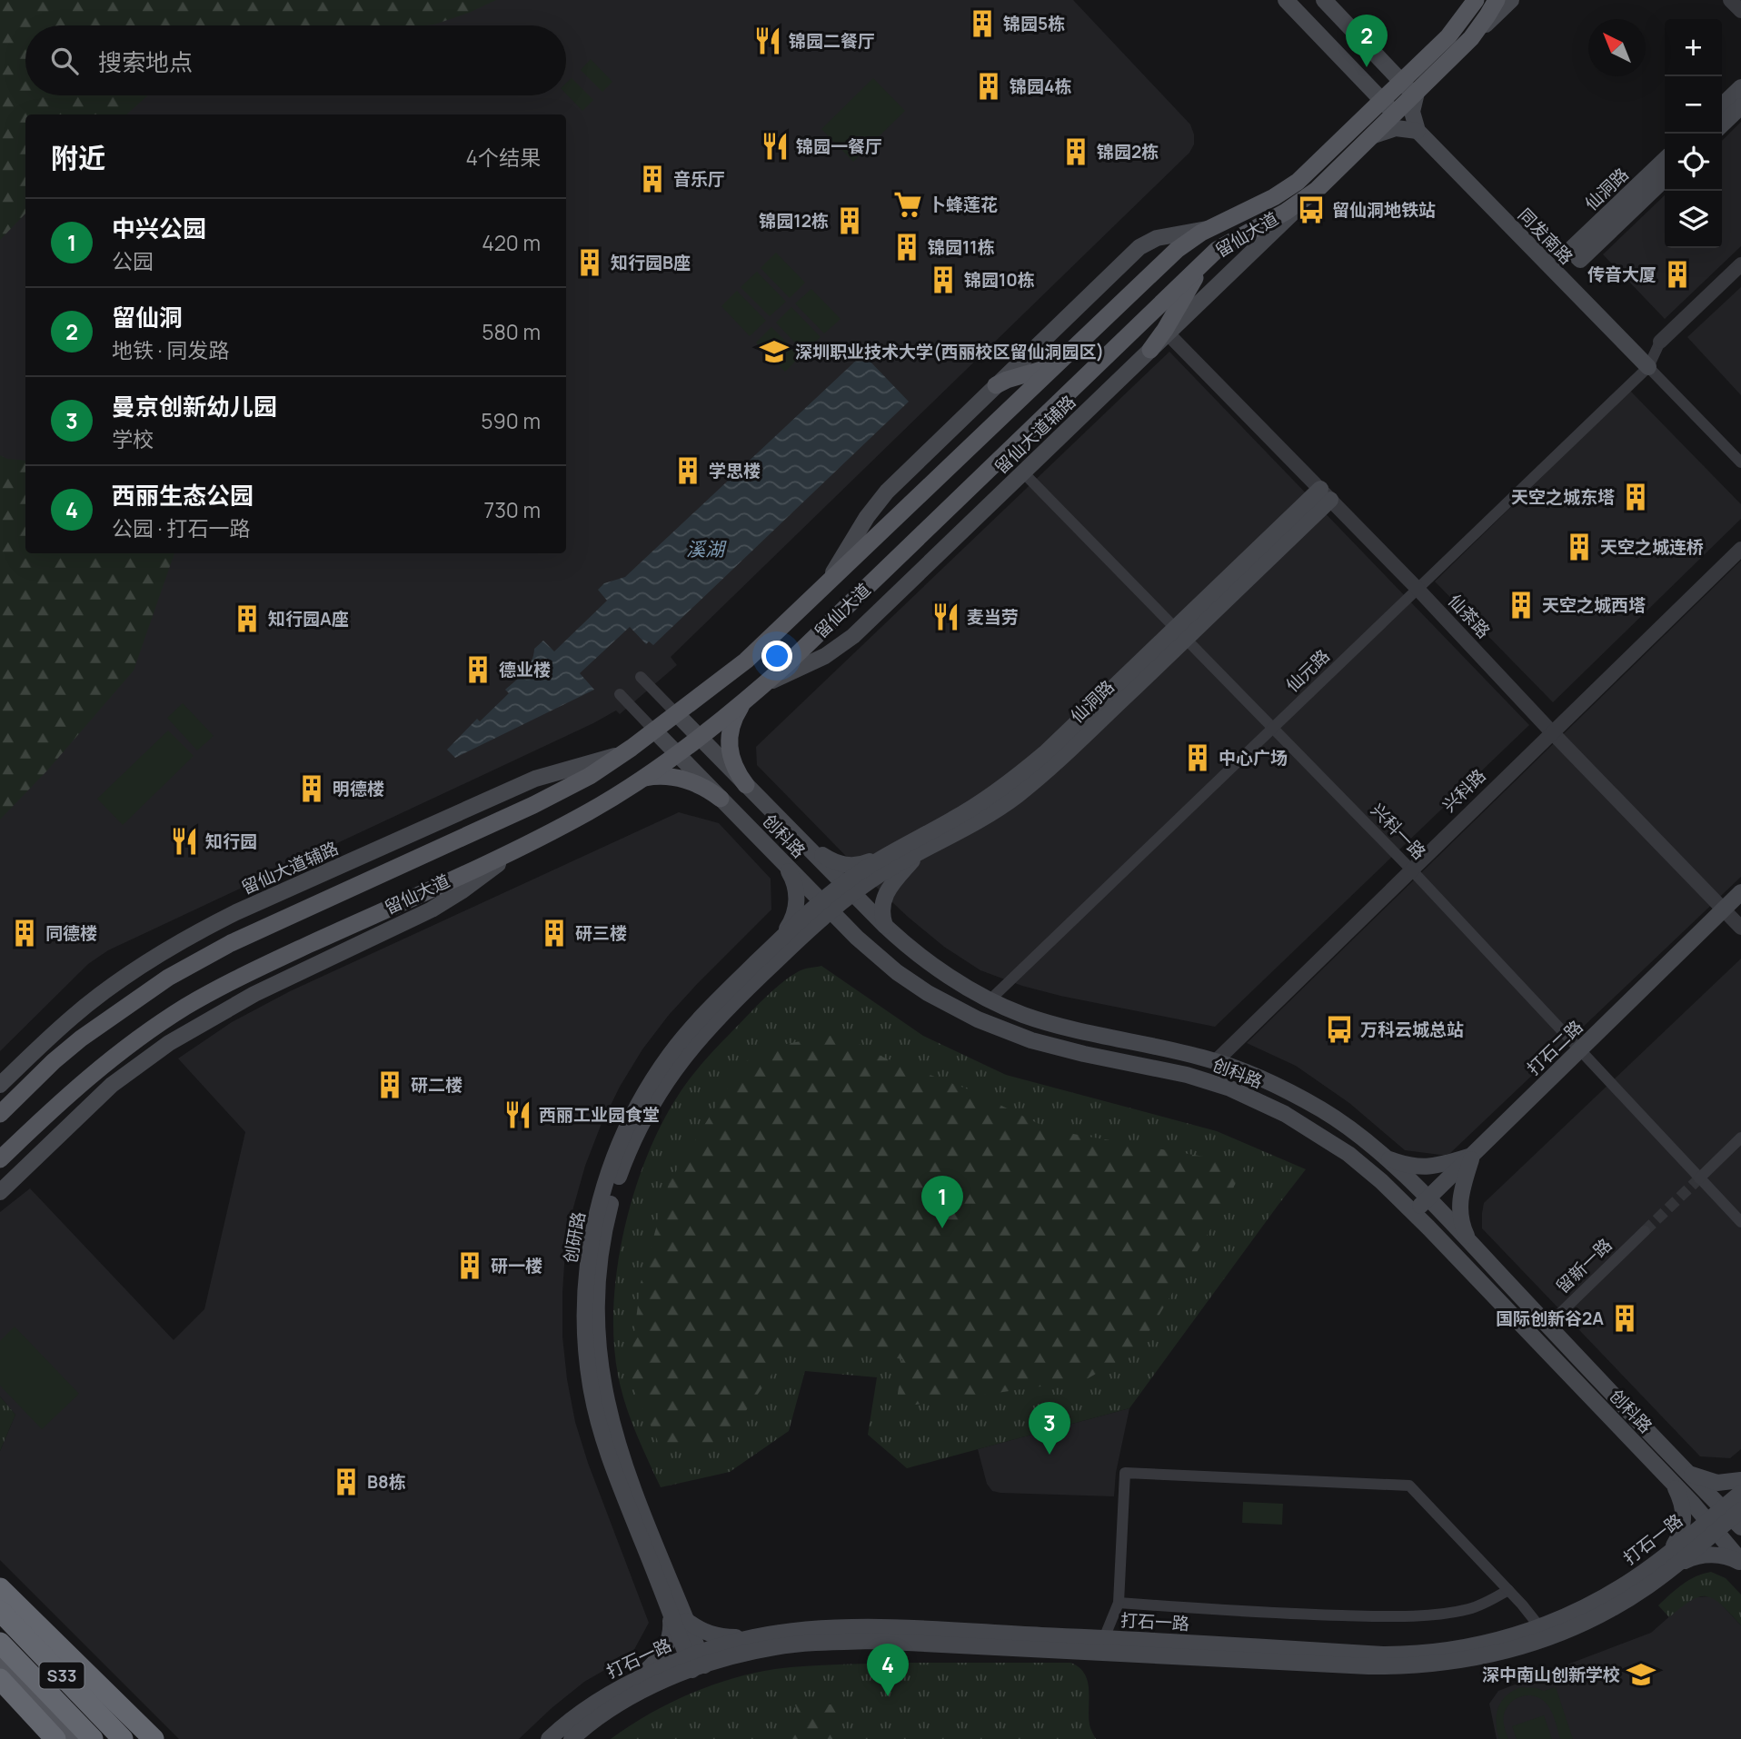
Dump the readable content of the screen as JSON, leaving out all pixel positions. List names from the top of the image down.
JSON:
{
  "streets": {
    "highway": ["S33"],
    "main road": [
      "仙洞路",
      "留仙大道",
      "同发南路",
      "留仙大道辅路",
      "创科路",
      "打石二路",
      "创研路",
      "打石一路"
    ],
    "street": [
      "仙茶路",
      "仙元路",
      "兴科路",
      "兴科一路",
      "留新一路"
    ]
  },
  "crossings": [
    ["仙洞路", "仙茶路"],
    ["仙洞路", "兴科一路"],
    ["仙洞路", "创科路"],
    ["仙洞路", "创研路"],
    ["留仙大道", "留仙大道辅路"],
    ["留仙大道", "创科路"],
    ["同发南路", "仙元路"],
    ["留仙大道辅路", "仙茶路"],
    ["留仙大道辅路", "兴科一路"],
    ["仙茶路", "仙元路"],
    ["仙茶路", "兴科路"],
    ["仙茶路", "打石二路"],
    ["仙元路", "兴科一路"],
    ["仙元路", "创科路"],
    ["兴科路", "兴科一路"],
    ["兴科路", "创科路"],
    ["兴科一路", "打石二路"],
    ["创科路", "打石二路"],
    ["创科路", "创研路"],
    ["创科路", "留新一路"],
    ["创科路", "打石一路"],
    ["创研路", "打石一路"]
  ],
  "water": ["溪湖"],
  "places": {
    "building": [
      "锦园5栋",
      "锦园4栋",
      "锦园2栋",
      "音乐厅",
      "锦园12栋",
      "锦园11栋",
      "知行园B座",
      "传音大厦",
      "锦园10栋",
      "学思楼",
      "天空之城东塔",
      "天空之城连桥",
      "天空之城西塔",
      "知行园A座",
      "德业楼",
      "中心广场",
      "明德楼",
      "同德楼",
      "研三楼",
      "研二楼",
      "研一楼",
      "国际创新谷2A",
      "B8栋"
    ],
    "restaurant": [
      "锦园二餐厅",
      "锦园一餐厅",
      "麦当劳",
      "知行园",
      "西丽工业园食堂"
    ],
    "supermarket": ["卜蜂莲花"],
    "bus stop": ["留仙洞地铁站", "万科云城总站"],
    "school or university": ["深圳职业技术大学(西丽校区留仙洞园区)", "深中南山创新学校"]
  },
  "north": "top left",
  "page": {
    "pins": [
      "2",
      "1",
      "3",
      "4"
    ],
    "map_buttons": ["+", "−"],
    "search": "搜索地点",
    "heading": ["附近", "4个结果"],
    "list": [
      {
        "mark": "1",
        "name": "中兴公园",
        "note": "公园",
        "value": "420 m"
      },
      {
        "mark": "2",
        "name": "留仙洞",
        "note": "地铁 · 同发路",
        "value": "580 m"
      },
      {
        "mark": "3",
        "name": "曼京创新幼儿园",
        "note": "学校",
        "value": "590 m"
      },
      {
        "mark": "4",
        "name": "西丽生态公园",
        "note": "公园 · 打石一路",
        "value": "730 m"
      }
    ]
  }
}
